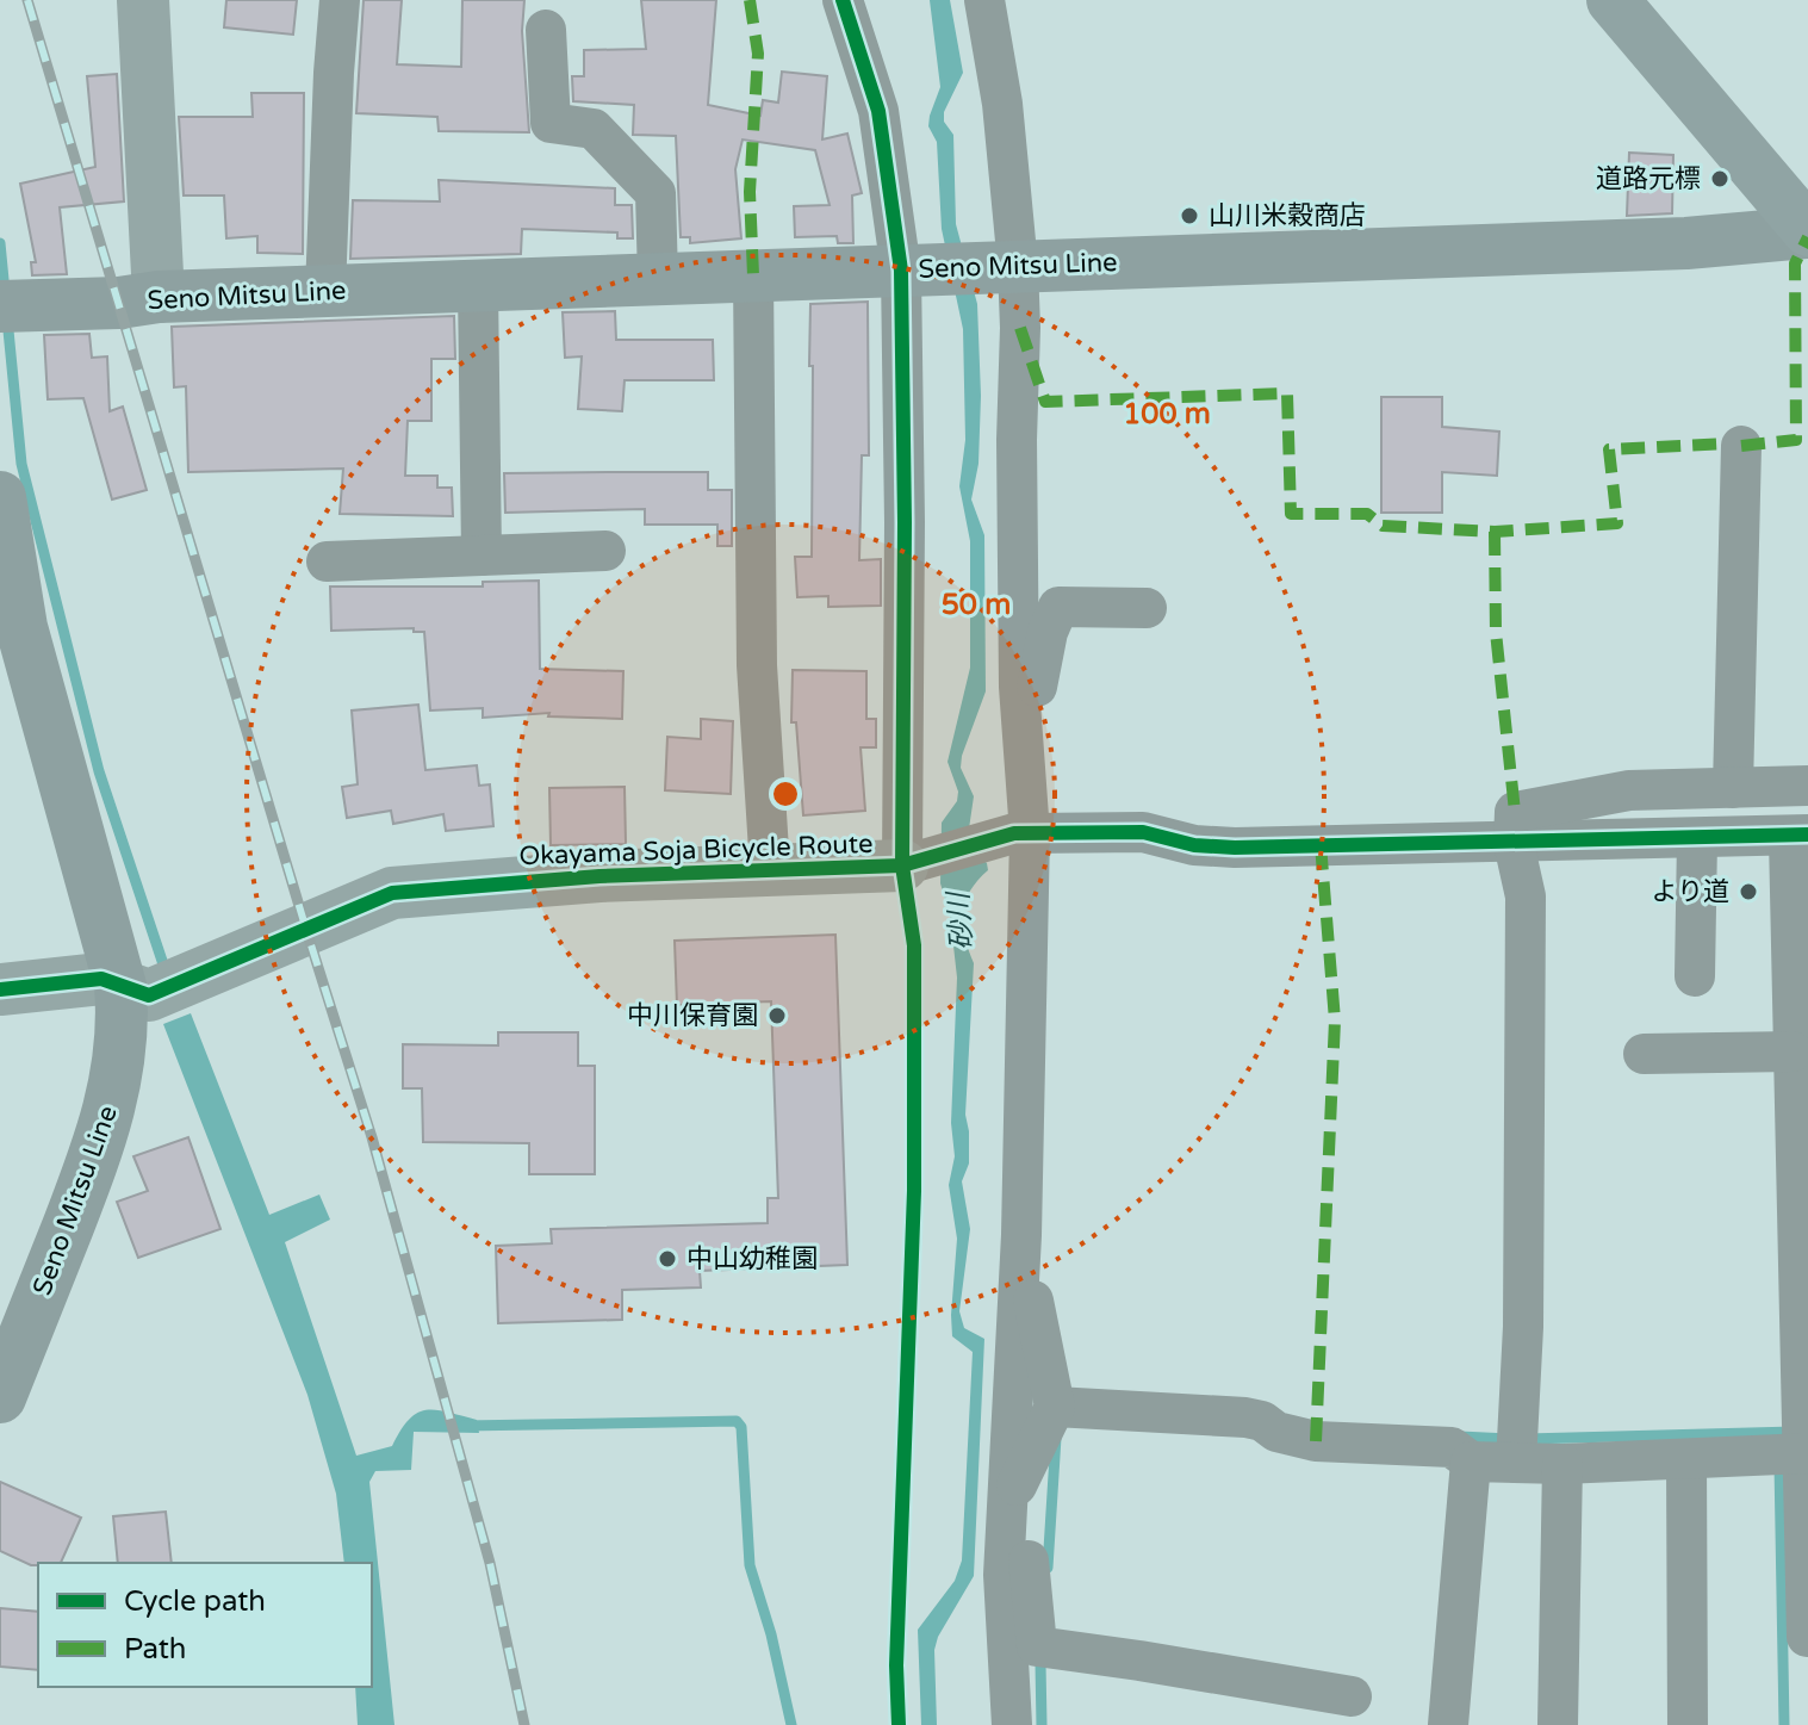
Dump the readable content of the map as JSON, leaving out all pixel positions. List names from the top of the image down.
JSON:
{
  "streets": {
    "main road": ["Seno Mitsu Line", "Okayama Soja Bicycle Route"]
  },
  "crossings": [
    ["Seno Mitsu Line", "Okayama Soja Bicycle Route"]
  ],
  "water": ["砂川"],
  "places": [
    "道路元標",
    "山川米穀商店",
    "より道",
    "中川保育園",
    "中山幼稚園"
  ],
  "legend": ["Cycle path", "Path"],
  "rings": ["100 m", "50 m"]
}
